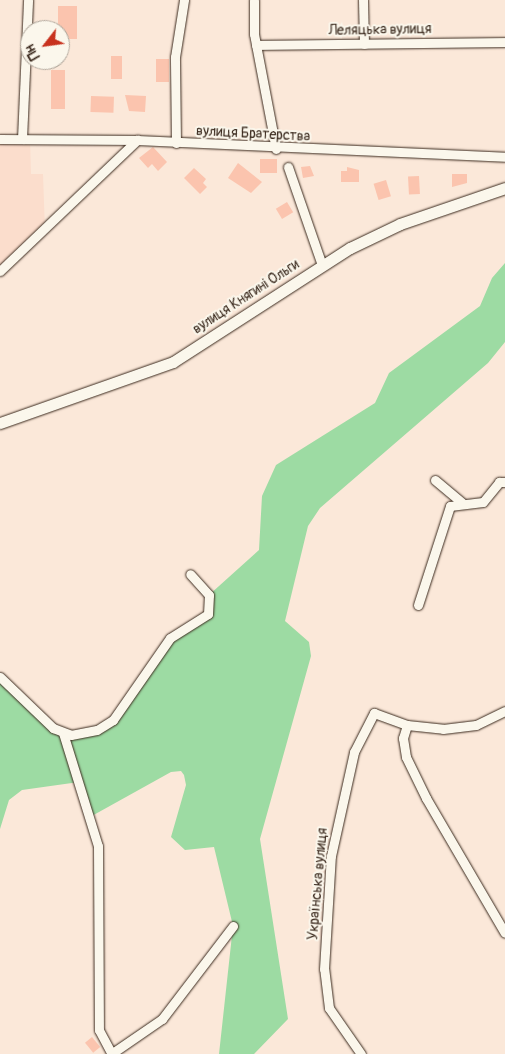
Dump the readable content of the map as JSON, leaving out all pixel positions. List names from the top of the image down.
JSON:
{
  "streets": {
    "street": [
      "Леляцька вулиця",
      "вулиця Братерства",
      "вулиця Княгині Ольги",
      "Українська вулиця"
    ]
  },
  "north": "bottom left"
}
